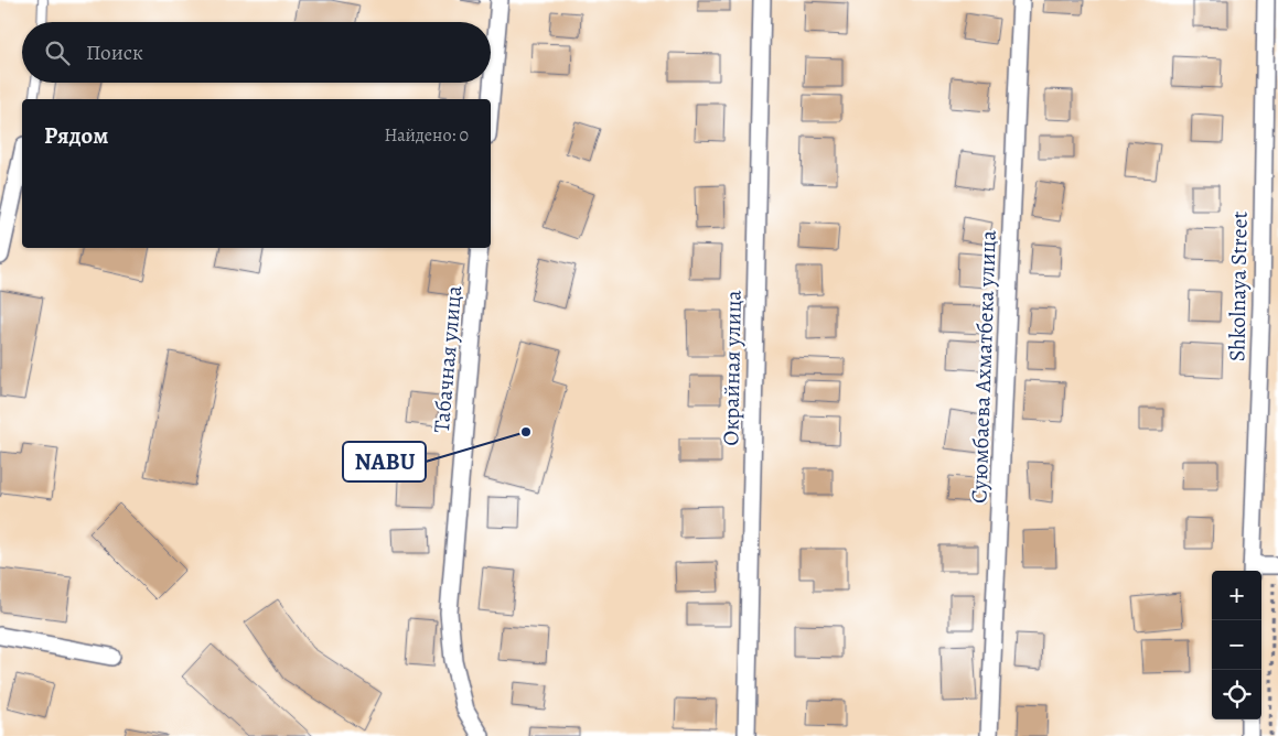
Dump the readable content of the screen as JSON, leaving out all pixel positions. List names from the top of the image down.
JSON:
{
  "streets": {
    "street": [
      "Shkolnaya Street",
      "Табачная улица",
      "Суюмбаева Ахматбека улица",
      "Окрайная улица"
    ]
  },
  "places": ["NABU"],
  "page": {
    "search": "Поиск",
    "heading": ["Рядом", "Найдено: 0"],
    "map_buttons": ["+", "−"]
  }
}
